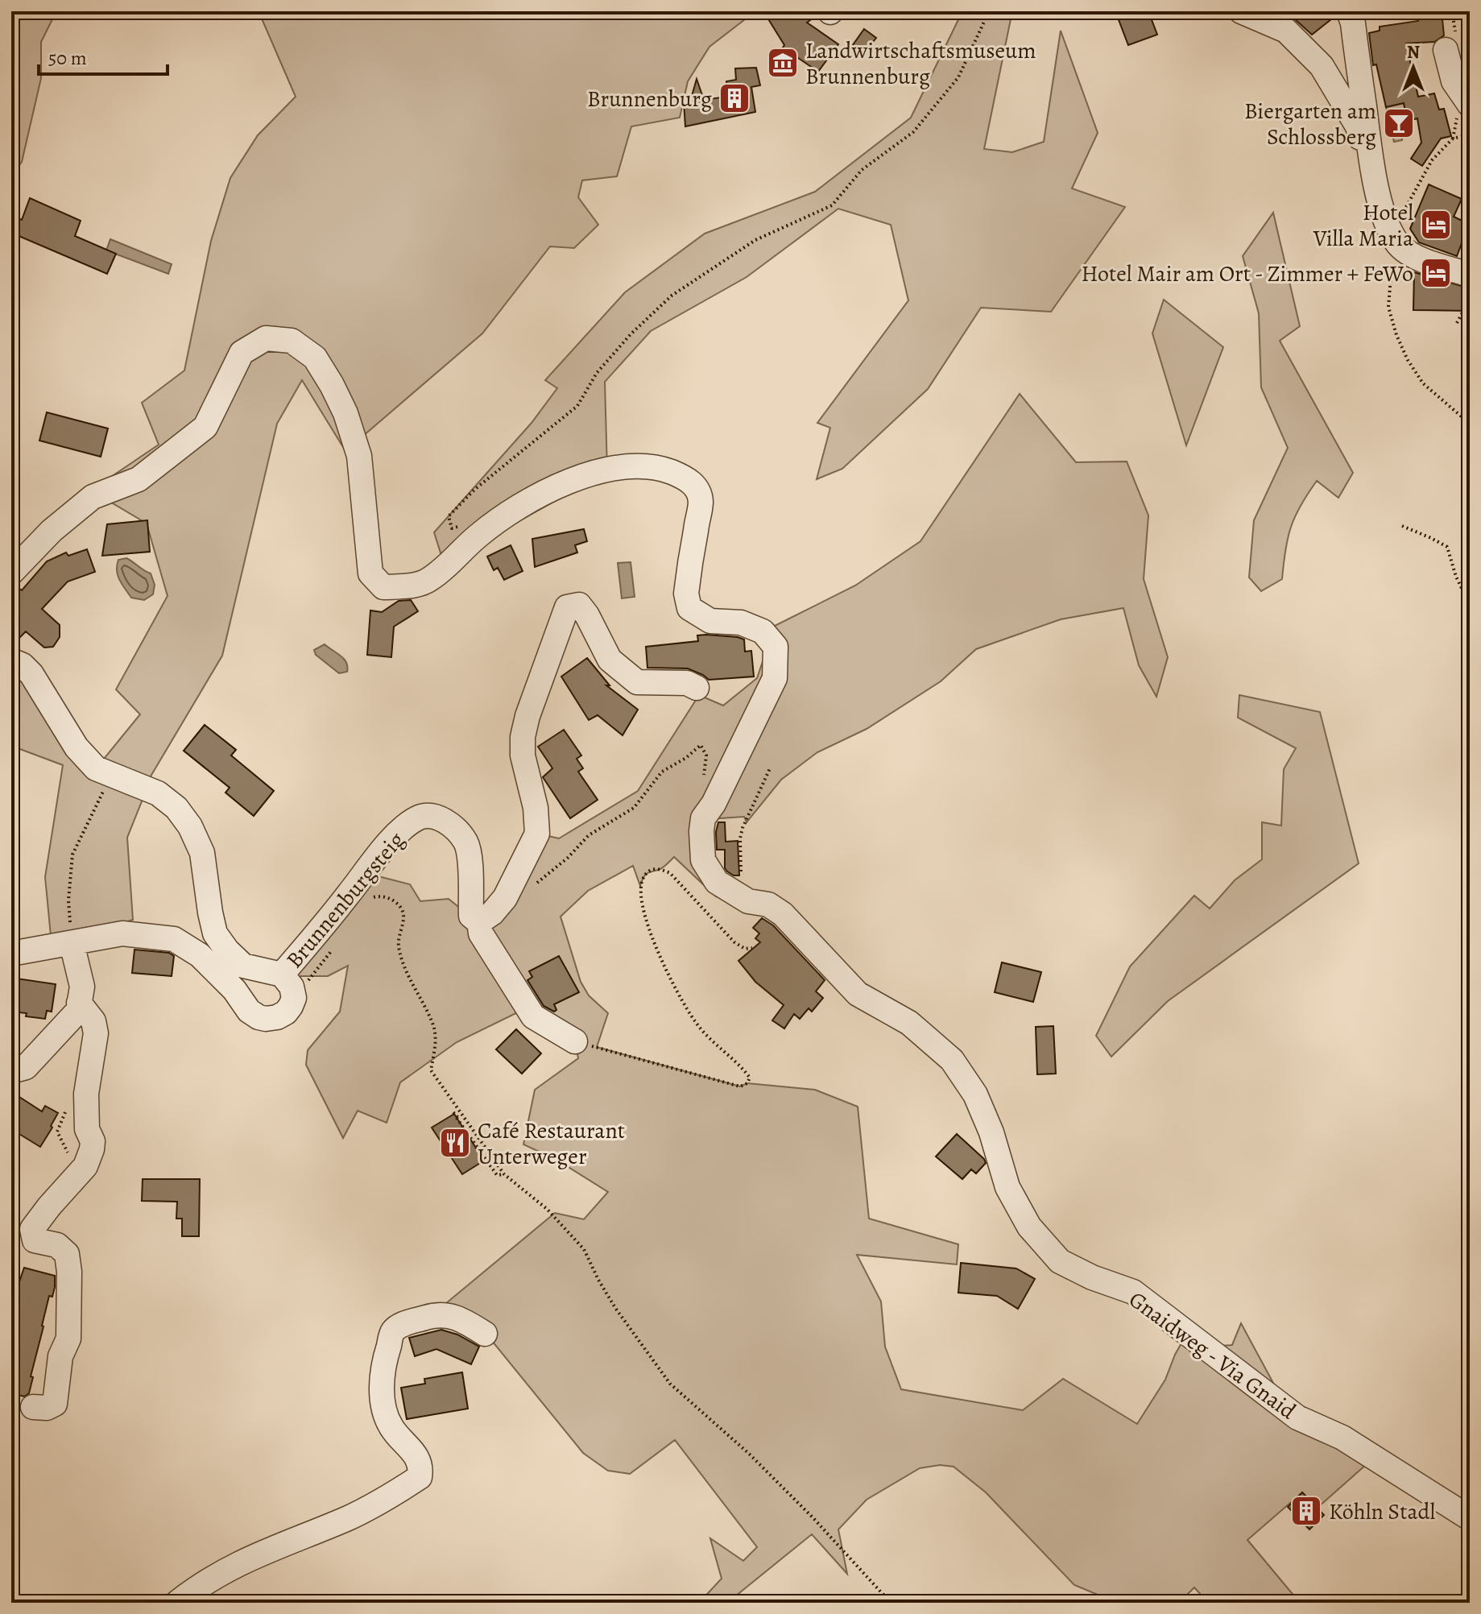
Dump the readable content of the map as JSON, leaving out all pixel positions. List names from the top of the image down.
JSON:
{
  "streets": {
    "street": ["Brunnenburgsteig", "Gnaidweg - Via Gnaid"]
  },
  "places": {
    "museum": ["Landwirtschaftsmuseum Brunnenburg"],
    "building": ["Brunnenburg", "Köhln Stadl"],
    "bar": ["Biergarten am Schlossberg"],
    "hotel": ["Hotel Villa Maria", "Hotel Mair am Ort - Zimmer + FeWo"],
    "restaurant": ["Café Restaurant Unterweger"]
  },
  "scale_bar": "50 m",
  "north": "top"
}
